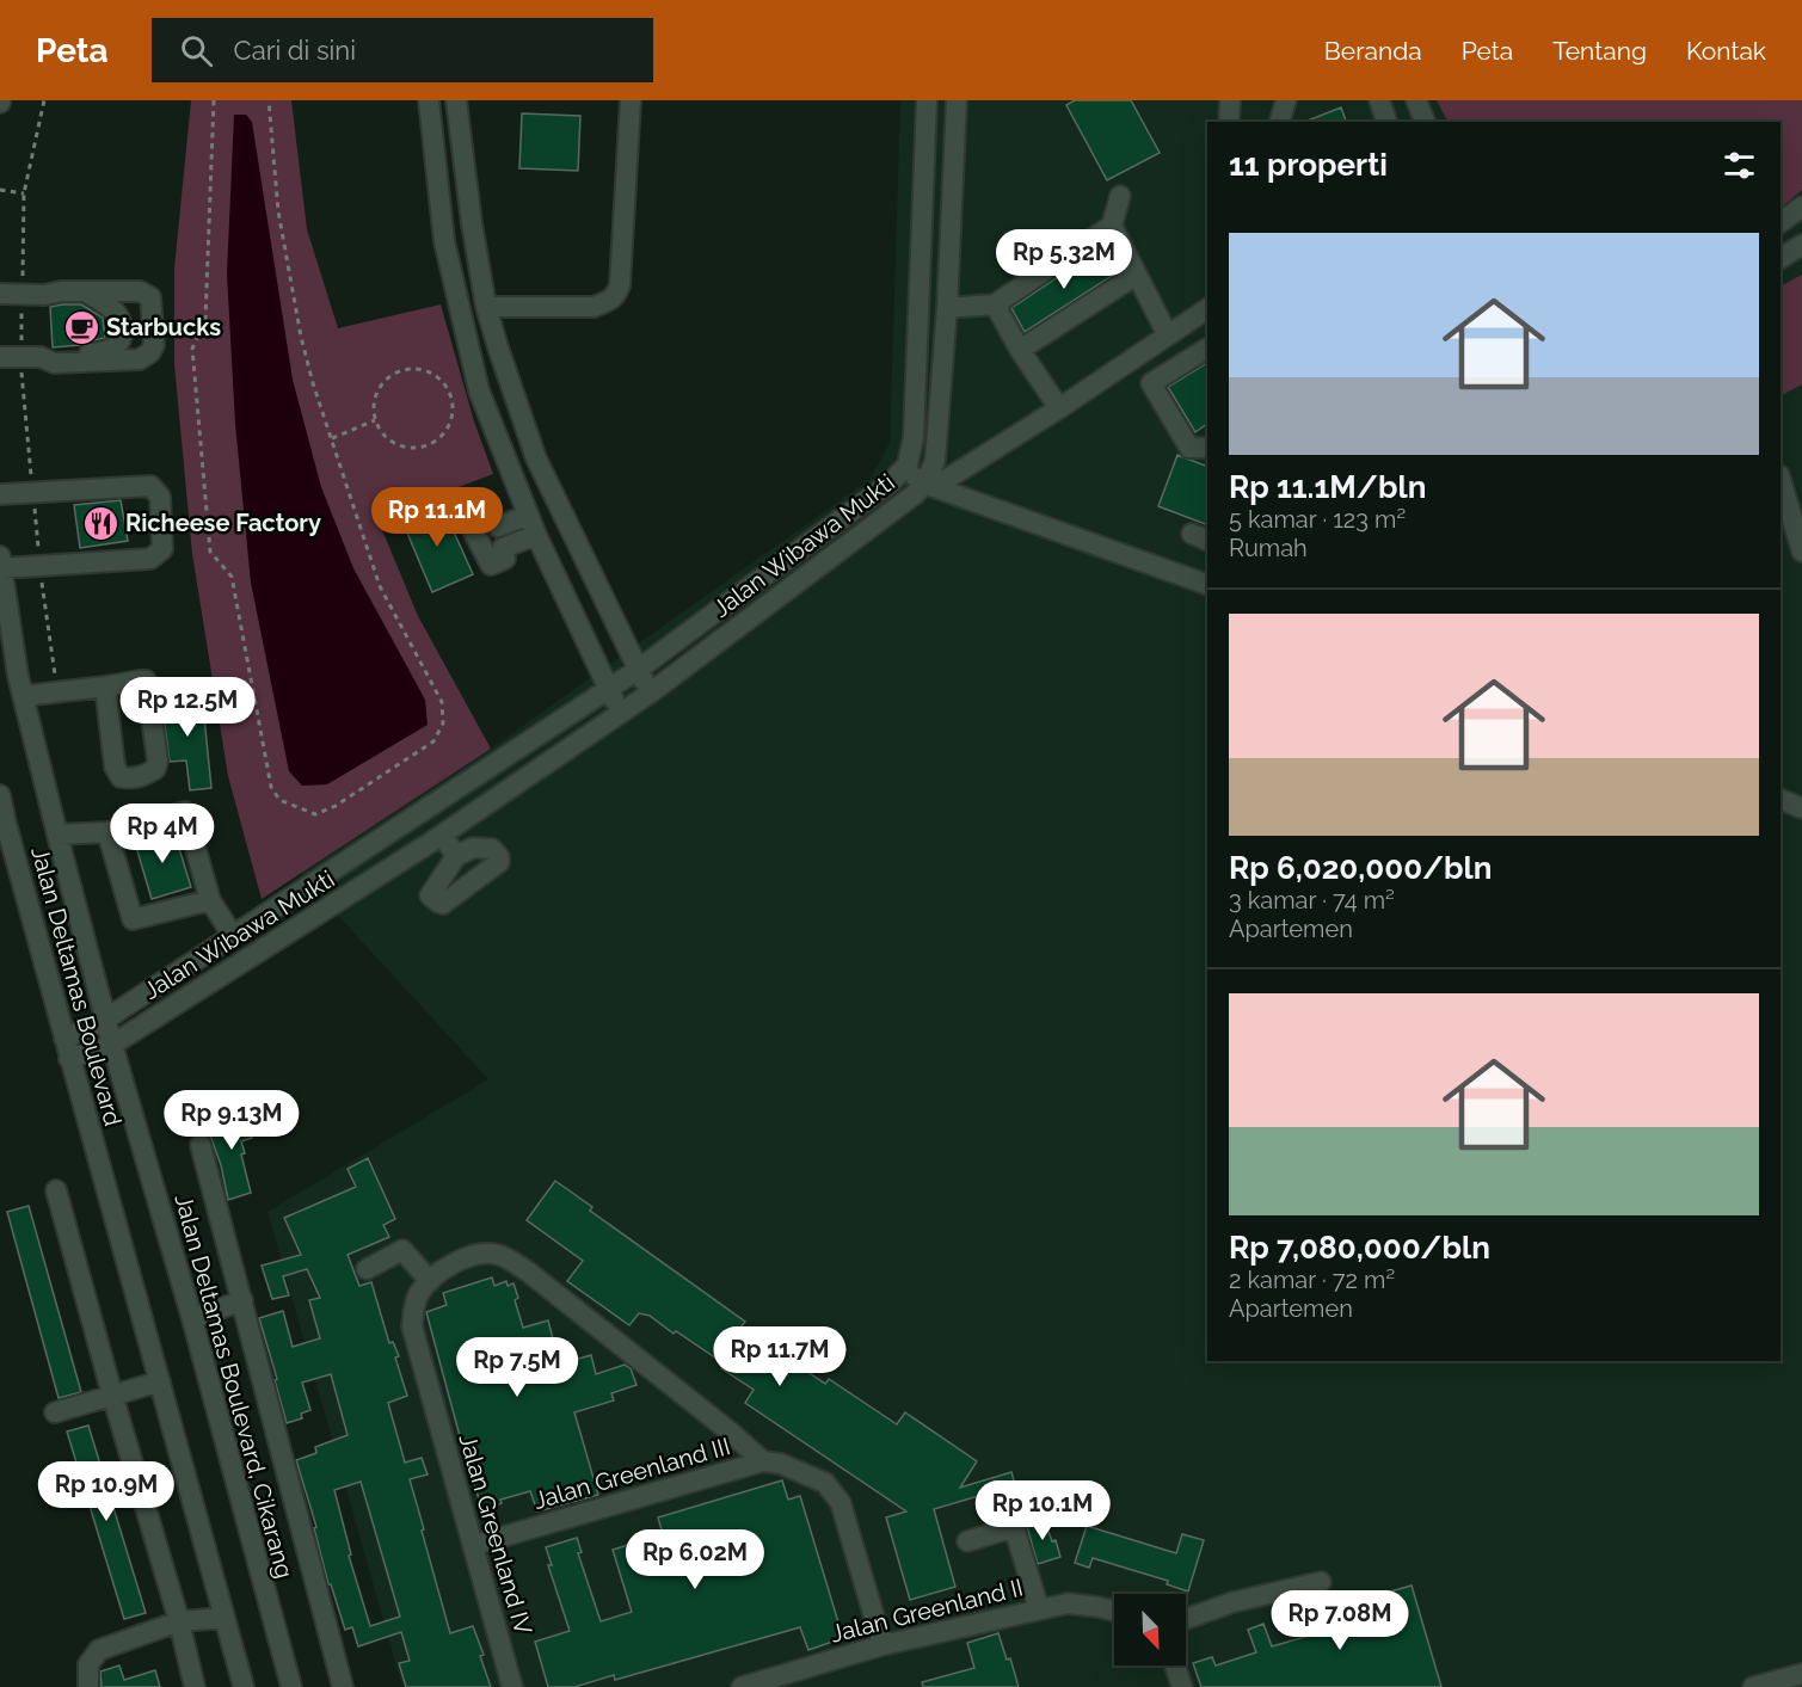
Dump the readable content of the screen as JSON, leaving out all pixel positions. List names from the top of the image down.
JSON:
{
  "streets": {
    "street": [
      "Jalan Wibawa Mukti",
      "Jalan Deltamas Boulevard",
      "Jalan Deltamas Boulevard, Cikarang",
      "Jalan Greenland III",
      "Jalan Greenland IV",
      "Jalan Greenland II"
    ]
  },
  "crossings": [
    ["Jalan Wibawa Mukti", "Jalan Deltamas Boulevard"],
    ["Jalan Wibawa Mukti", "Jalan Deltamas Boulevard, Cikarang"],
    ["Jalan Greenland III", "Jalan Greenland IV"],
    ["Jalan Greenland IV", "Jalan Greenland II"]
  ],
  "places": {
    "cafe": ["Starbucks"],
    "restaurant": ["Richeese Factory"]
  },
  "north": "bottom right",
  "page": {
    "header": "Peta",
    "search": "Cari di sini",
    "nav": [
      "Beranda",
      "Peta",
      "Tentang",
      "Kontak"
    ],
    "heading": "11 properti",
    "list": [
      {
        "name": "Rp 11.1M/bln",
        "note": "5 kamar · 123 m² · Rumah"
      },
      {
        "name": "Rp 6,020,000/bln",
        "note": "3 kamar · 74 m² · Apartemen"
      },
      {
        "name": "Rp 7,080,000/bln",
        "note": "2 kamar · 72 m² · Apartemen"
      }
    ],
    "price": [
      "Rp 5.32M",
      "Rp 11.1M",
      "Rp 12.5M",
      "Rp 4M",
      "Rp 9.13M",
      "Rp 11.7M",
      "Rp 7.5M",
      "Rp 10.9M",
      "Rp 10.1M",
      "Rp 6.02M",
      "Rp 7.08M"
    ]
  }
}
